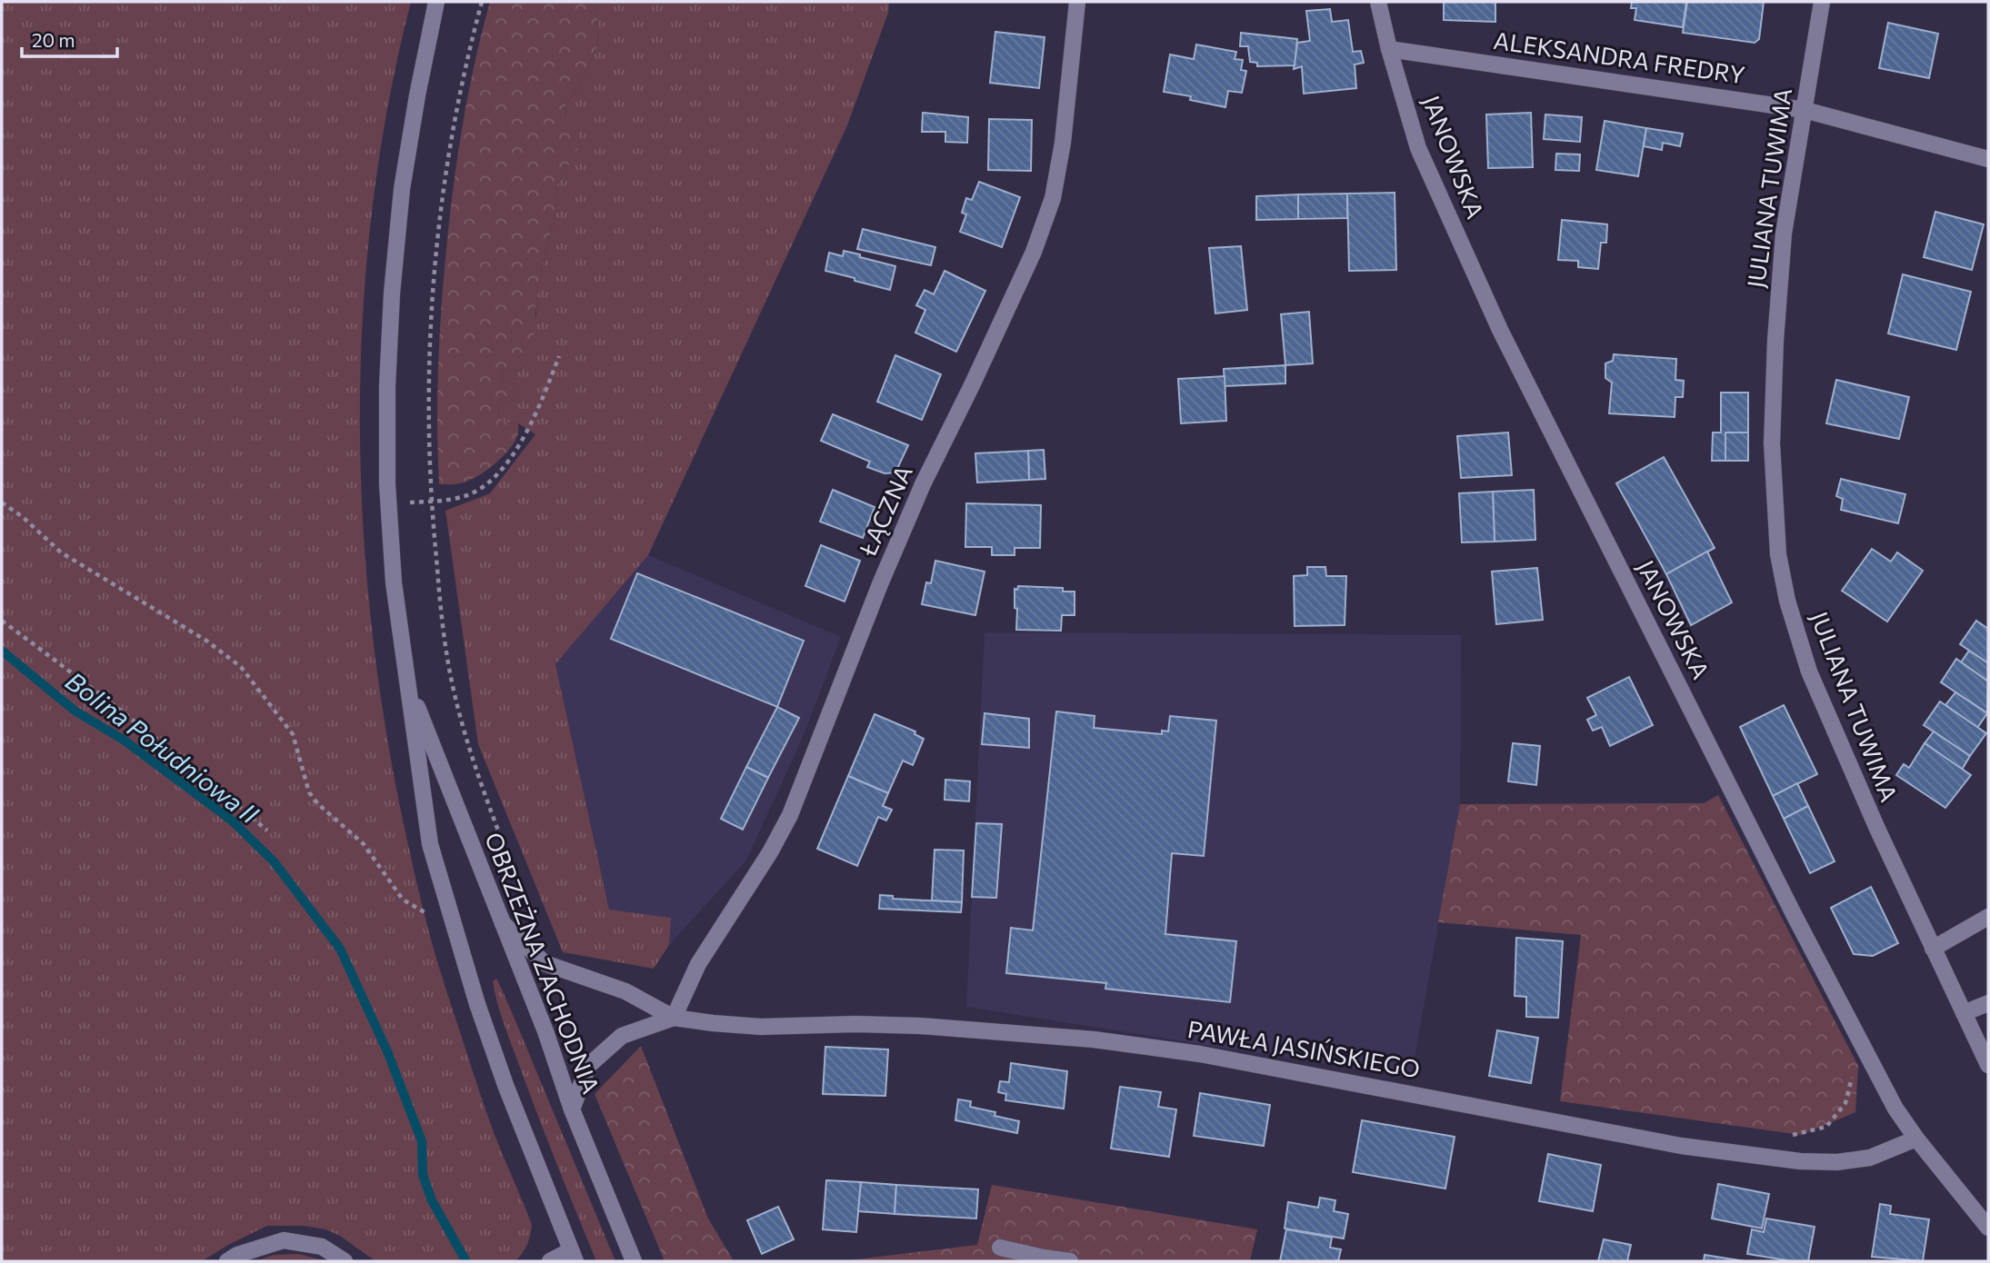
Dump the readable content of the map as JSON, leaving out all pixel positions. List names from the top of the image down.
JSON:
{
  "streets": {
    "street": [
      "ALEKSANDRA FREDRY",
      "JANOWSKA",
      "JULIANA TUWIMA",
      "ŁĄCZNA",
      "OBRZEŻNA ZACHODNIA",
      "PAWŁA JASIŃSKIEGO"
    ]
  },
  "crossings": [
    ["ALEKSANDRA FREDRY", "JANOWSKA"],
    ["ALEKSANDRA FREDRY", "JULIANA TUWIMA"],
    ["JANOWSKA", "PAWŁA JASIŃSKIEGO"],
    ["ŁĄCZNA", "PAWŁA JASIŃSKIEGO"],
    ["OBRZEŻNA ZACHODNIA", "PAWŁA JASIŃSKIEGO"]
  ],
  "water": ["Bolina Południowa II"],
  "scale_bar": "20 m"
}
